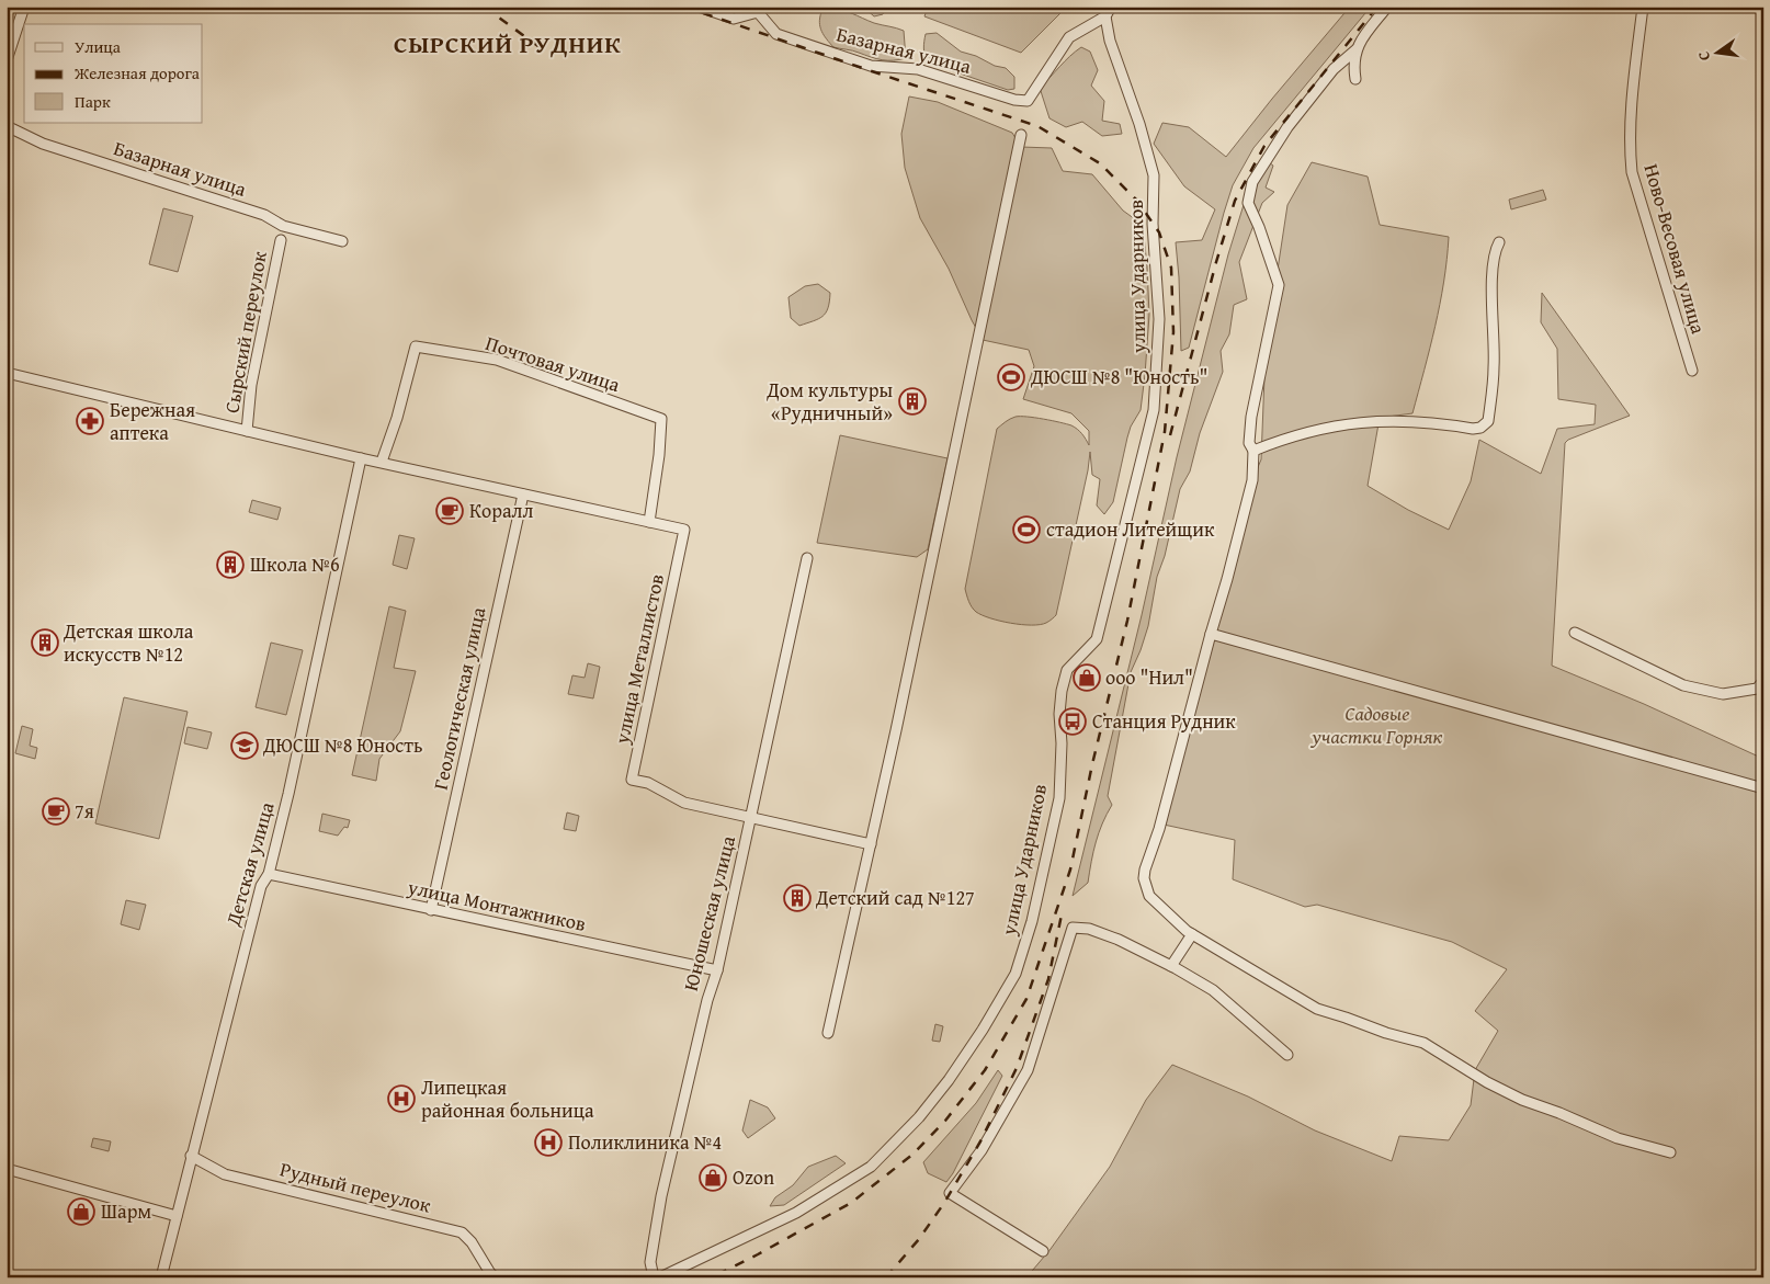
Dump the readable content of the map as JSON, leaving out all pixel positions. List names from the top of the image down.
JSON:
{
  "streets": {
    "street": [
      "Базарная улица",
      "Ново-Весовая улица",
      "улица Ударников",
      "Сырский переулок",
      "Почтовая улица",
      "улица Металлистов",
      "Геологическая улица",
      "Детская улица",
      "улица Монтажников",
      "Юношеская улица",
      "Рудный переулок"
    ]
  },
  "crossings": [
    ["Базарная улица", "улица Ударников"],
    ["Почтовая улица", "улица Металлистов"],
    ["улица Металлистов", "Юношеская улица"],
    ["Геологическая улица", "улица Монтажников"],
    ["Детская улица", "улица Монтажников"],
    ["Детская улица", "Рудный переулок"],
    ["улица Монтажников", "Юношеская улица"]
  ],
  "districts": ["СЫРСКИЙ РУДНИК"],
  "parks": ["Садовые участки Горняк"],
  "places": {
    "sports": ["ДЮСШ №8 \"Юность\"", "стадион Литейщик"],
    "building": [
      "Дом культуры «Рудничный»",
      "Школа №6",
      "Детская школа искусств №12",
      "Детский сад №127"
    ],
    "pharmacy": ["Бережная аптека"],
    "cafe": ["Коралл", "7я"],
    "shop": ["ооо \"Нил\"", "Ozon", "Шарм"],
    "bus stop": ["Станция Рудник"],
    "school or university": ["ДЮСШ №8 Юность"],
    "hospital": ["Липецкая районная больница", "Поликлиника №4"]
  },
  "legend": ["Улица", "Железная дорога", "Парк"],
  "north": "left"
}
